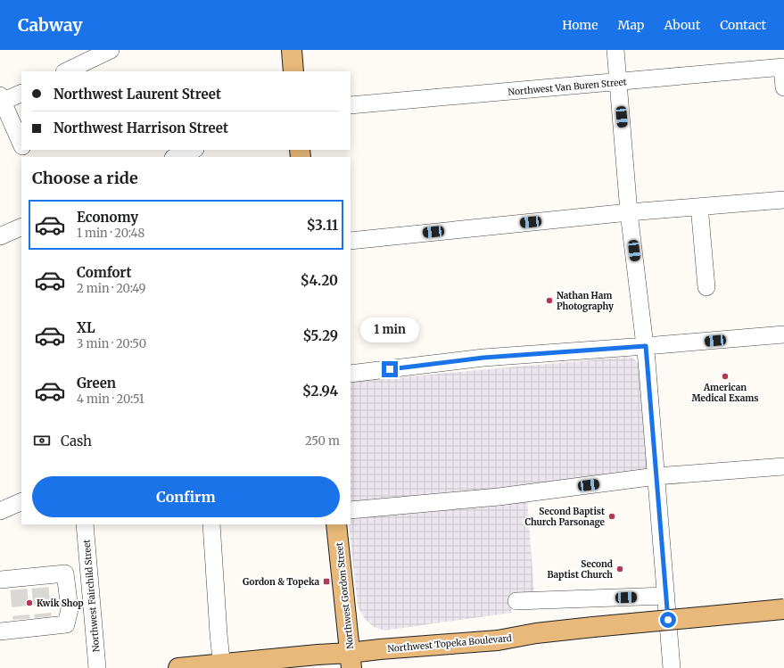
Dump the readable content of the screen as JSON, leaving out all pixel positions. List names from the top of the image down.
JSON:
{
  "streets": {
    "main road": ["Northwest Gordon Street", "Northwest Topeka Boulevard"],
    "street": ["Northwest Van Buren Street", "Northwest Fairchild Street"]
  },
  "crossings": [
    ["Northwest Gordon Street", "Northwest Topeka Boulevard"]
  ],
  "places": {
    "other": [
      "Nathan Ham Photography",
      "American Medical Exams",
      "Second Baptist Church Parsonage",
      "Second Baptist Church",
      "Kwik Shop"
    ],
    "transit": ["Gordon & Topeka"]
  },
  "page": {
    "header": "Cabway",
    "nav": [
      "Home",
      "Map",
      "About",
      "Contact"
    ],
    "banner": ["Northwest Laurent Street", "Northwest Harrison Street"],
    "heading": "Choose a ride",
    "list": [
      {
        "name": "Economy",
        "note": "1 min · 20:48",
        "value": "$3.11"
      },
      {
        "name": "Comfort",
        "note": "2 min · 20:49",
        "value": "$4.20"
      },
      {
        "name": "XL",
        "note": "3 min · 20:50",
        "value": "$5.29"
      },
      {
        "name": "Green",
        "note": "4 min · 20:51",
        "value": "$2.94"
      }
    ],
    "bubble": "1 min",
    "pay": ["Cash", "250 m"],
    "buttons": "Confirm"
  }
}
